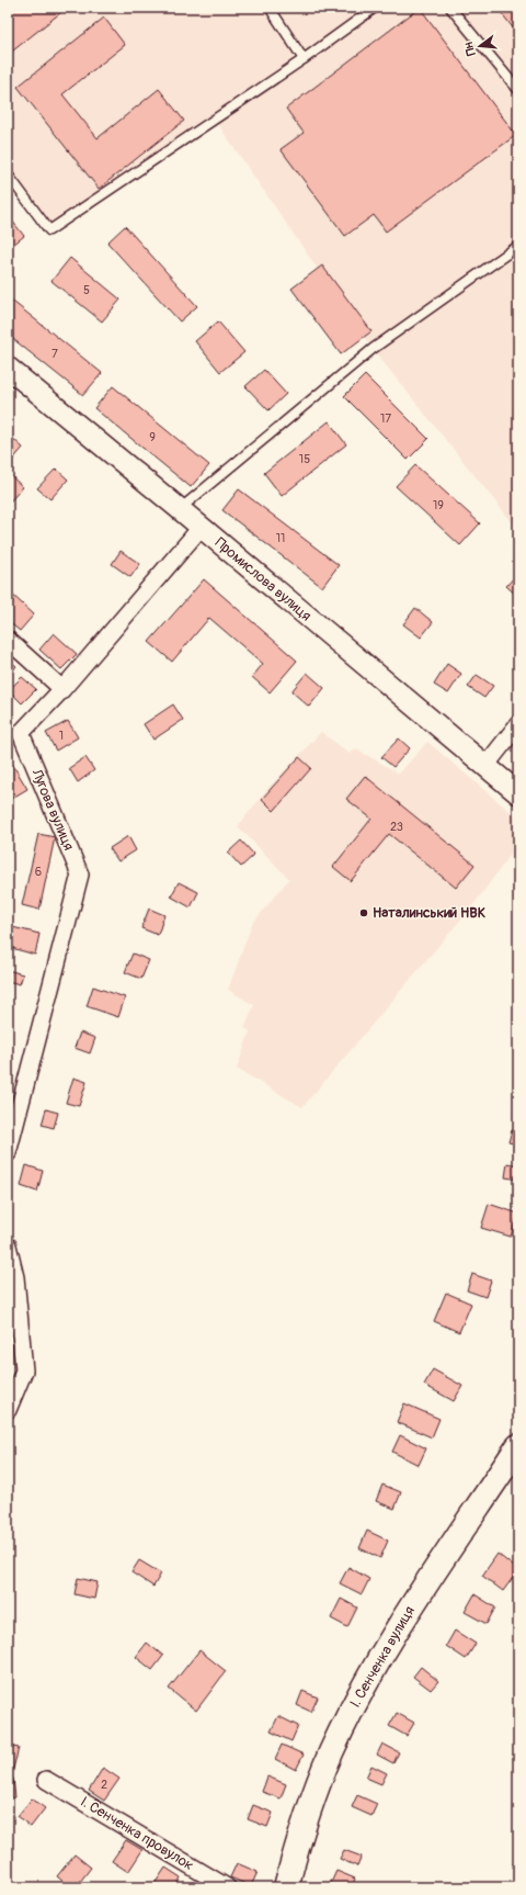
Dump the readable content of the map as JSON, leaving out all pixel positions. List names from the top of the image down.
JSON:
{
  "streets": {
    "highway": ["І. Сенченка вулиця"],
    "street": ["Промислова вулиця", "Лугова вулиця", "І. Сенченка провулок"]
  },
  "crossings": [
    ["Промислова вулиця", "Лугова вулиця"]
  ],
  "places": ["Наталинський НВК"],
  "house_numbers": [
    "5",
    "7",
    "17",
    "9",
    "15",
    "19",
    "11",
    "1",
    "23",
    "6",
    "2"
  ],
  "north": "left"
}
